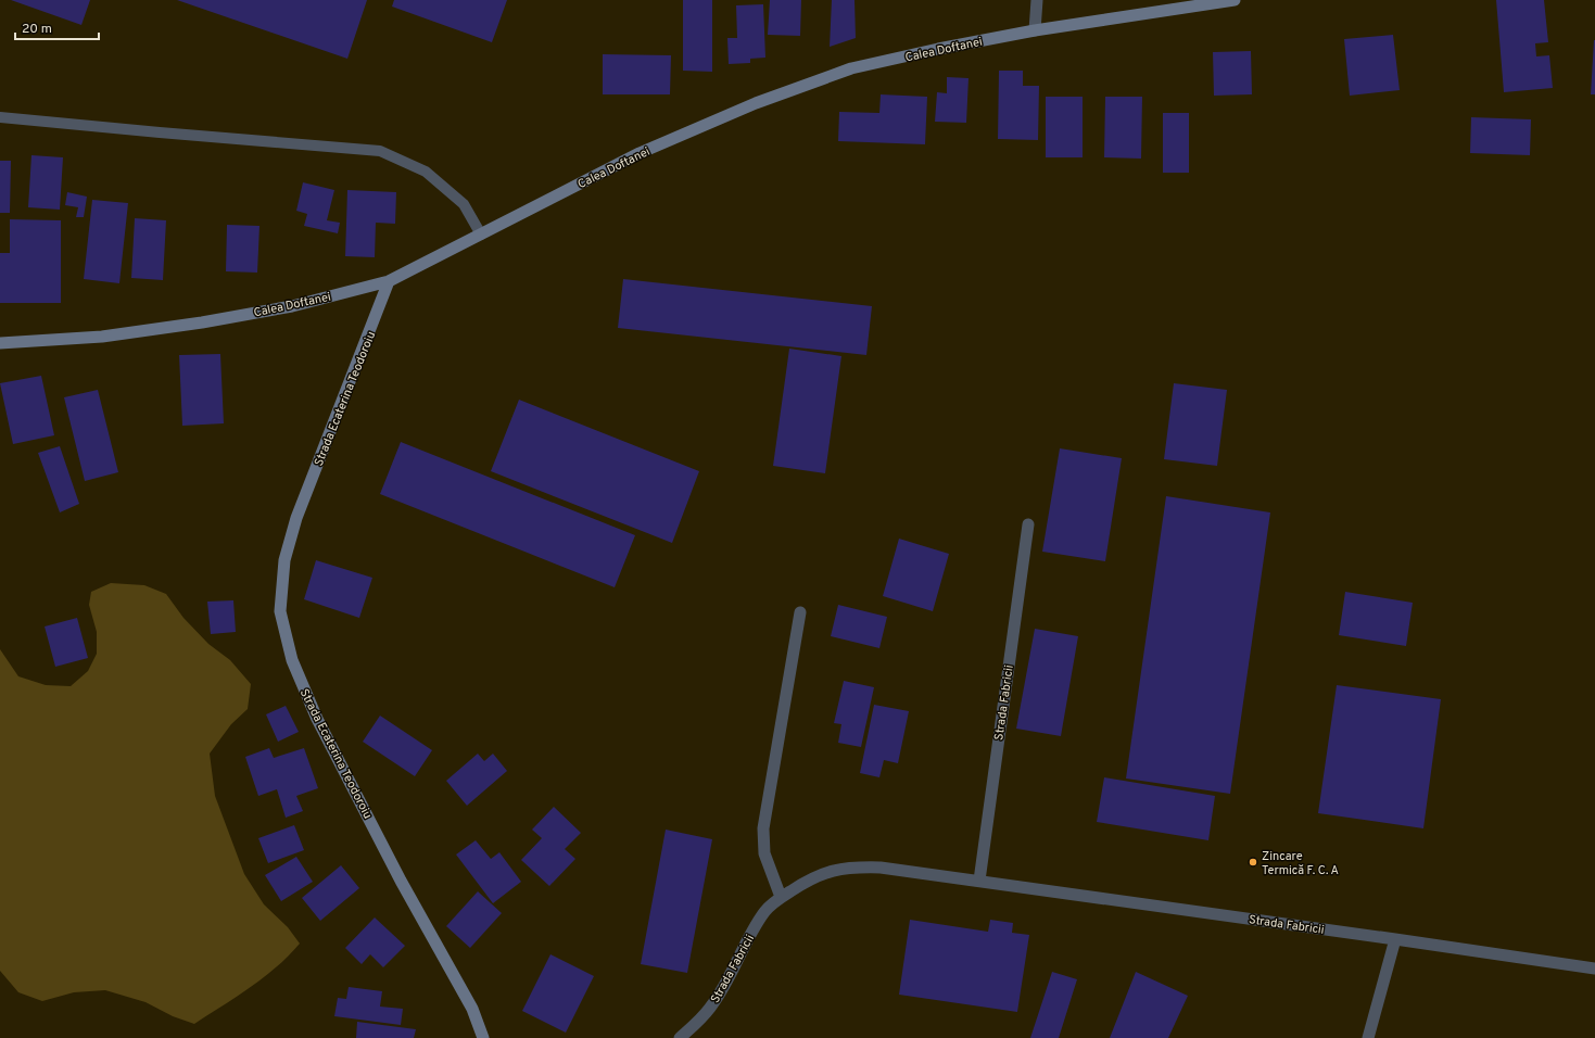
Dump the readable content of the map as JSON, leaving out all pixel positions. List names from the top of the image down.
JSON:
{
  "streets": {
    "main road": ["Calea Doftanei", "Strada Ecaterina Teodoroiu"],
    "street": ["Strada Fabricii"]
  },
  "crossings": [
    ["Calea Doftanei", "Strada Ecaterina Teodoroiu"]
  ],
  "places": ["Zincare Termică F. C. A"],
  "scale_bar": "20 m"
}
